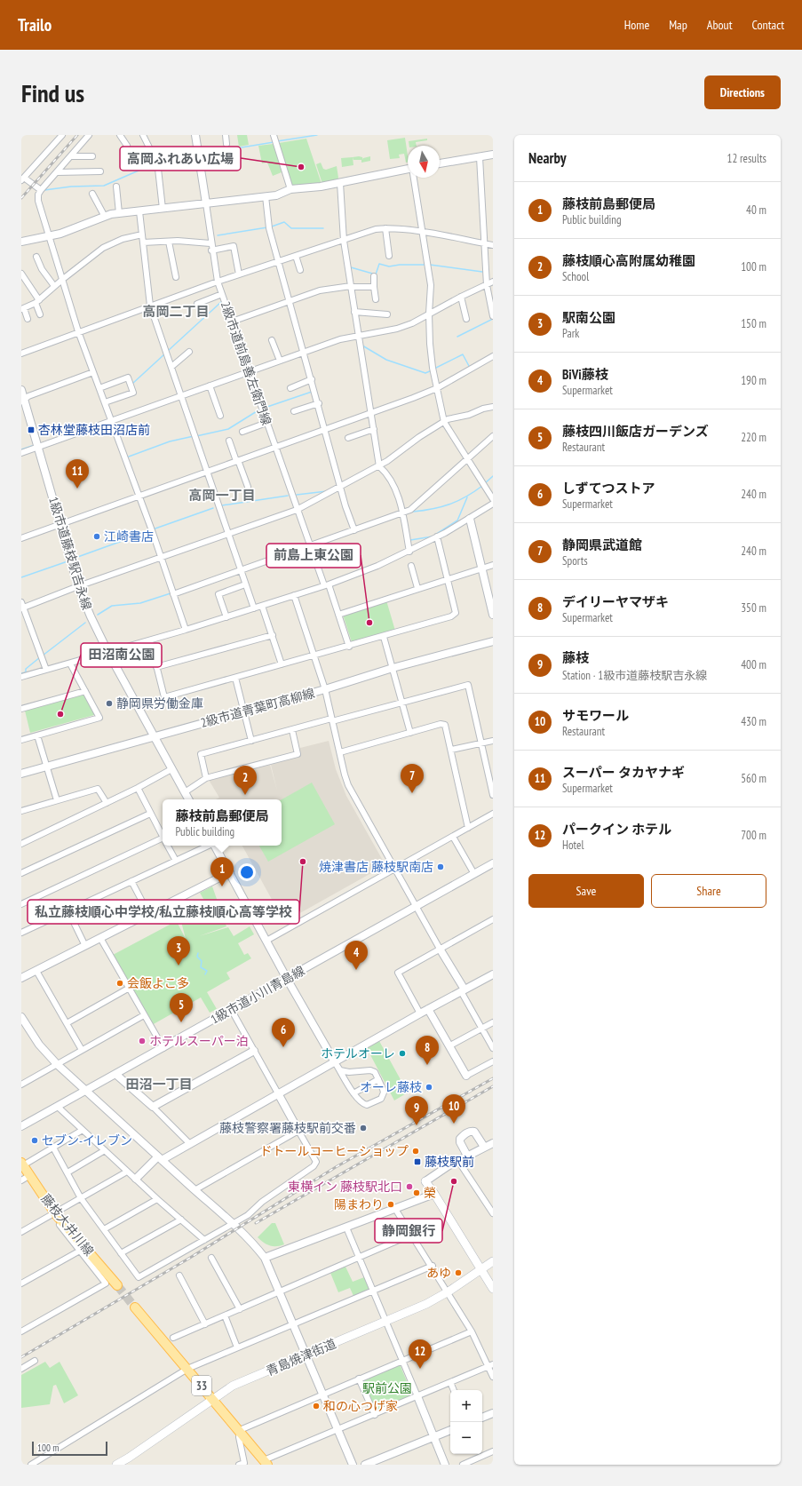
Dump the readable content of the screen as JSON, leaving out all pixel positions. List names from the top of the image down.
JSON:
{
  "streets": {
    "main road": ["藤枝大井川線", "青島焼津街道", "33"],
    "street": [
      "2級市道前島善左衛門線",
      "1級市道藤枝駅吉永線",
      "2級市道青葉町高柳線",
      "1級市道小川青島線"
    ]
  },
  "crossings": [
    ["1級市道藤枝駅吉永線", "2級市道青葉町高柳線"],
    ["青島焼津街道", "33"]
  ],
  "districts": ["高岡二丁目", "高岡一丁目", "田沼一丁目"],
  "parks": ["駅前公園"],
  "places": {
    "other": [
      "高岡ふれあい広場",
      "江崎書店",
      "前島上東公園",
      "静岡県労働金庫",
      "田沼南公園",
      "私立藤枝順心中学校/私立藤枝順心高等学校",
      "焼津書店 藤枝駅南店",
      "会飯よこ多",
      "ホテルスーパー泊",
      "ホテルオーレ",
      "オーレ藤枝",
      "藤枝警察署藤枝駅前交番",
      "セブン-イレブン",
      "ドトールコーヒーショップ",
      "静岡銀行",
      "東横イン 藤枝駅北口",
      "榮",
      "陽まわり",
      "あゆ",
      "和の心つげ家"
    ],
    "transit": ["杏林堂藤枝田沼店前", "藤枝駅前"]
  },
  "scale_bar": "100 m",
  "north": "bottom",
  "page": {
    "header": "Trailo",
    "nav": [
      "Home",
      "Map",
      "About",
      "Contact"
    ],
    "buttons": [
      "Directions",
      ["Save", "Share"]
    ],
    "title": "Find us",
    "heading": ["Nearby", "12 results"],
    "list": [
      {
        "mark": "1",
        "name": "藤枝前島郵便局",
        "note": "Public building",
        "value": "40 m"
      },
      {
        "mark": "2",
        "name": "藤枝順心高附属幼稚園",
        "note": "School",
        "value": "100 m"
      },
      {
        "mark": "3",
        "name": "駅南公園",
        "note": "Park",
        "value": "150 m"
      },
      {
        "mark": "4",
        "name": "BiVi藤枝",
        "note": "Supermarket",
        "value": "190 m"
      },
      {
        "mark": "5",
        "name": "藤枝四川飯店ガーデンズ",
        "note": "Restaurant",
        "value": "220 m"
      },
      {
        "mark": "6",
        "name": "しずてつストア",
        "note": "Supermarket",
        "value": "240 m"
      },
      {
        "mark": "7",
        "name": "静岡県武道館",
        "note": "Sports",
        "value": "240 m"
      },
      {
        "mark": "8",
        "name": "デイリーヤマザキ",
        "note": "Supermarket",
        "value": "350 m"
      },
      {
        "mark": "9",
        "name": "藤枝",
        "note": "Station · 1級市道藤枝駅吉永線",
        "value": "400 m"
      },
      {
        "mark": "10",
        "name": "サモワール",
        "note": "Restaurant",
        "value": "430 m"
      },
      {
        "mark": "11",
        "name": "スーパー タカヤナギ",
        "note": "Supermarket",
        "value": "560 m"
      },
      {
        "mark": "12",
        "name": "パークイン ホテル",
        "note": "Hotel",
        "value": "700 m"
      }
    ],
    "pins": [
      "11",
      "7",
      "2",
      "1",
      "3",
      "4",
      "5",
      "6",
      "8",
      "10",
      "9",
      "12"
    ],
    "popup": ["藤枝前島郵便局", "Public building"],
    "map_buttons": ["+", "−"],
    "scale": "100 m"
  }
}
